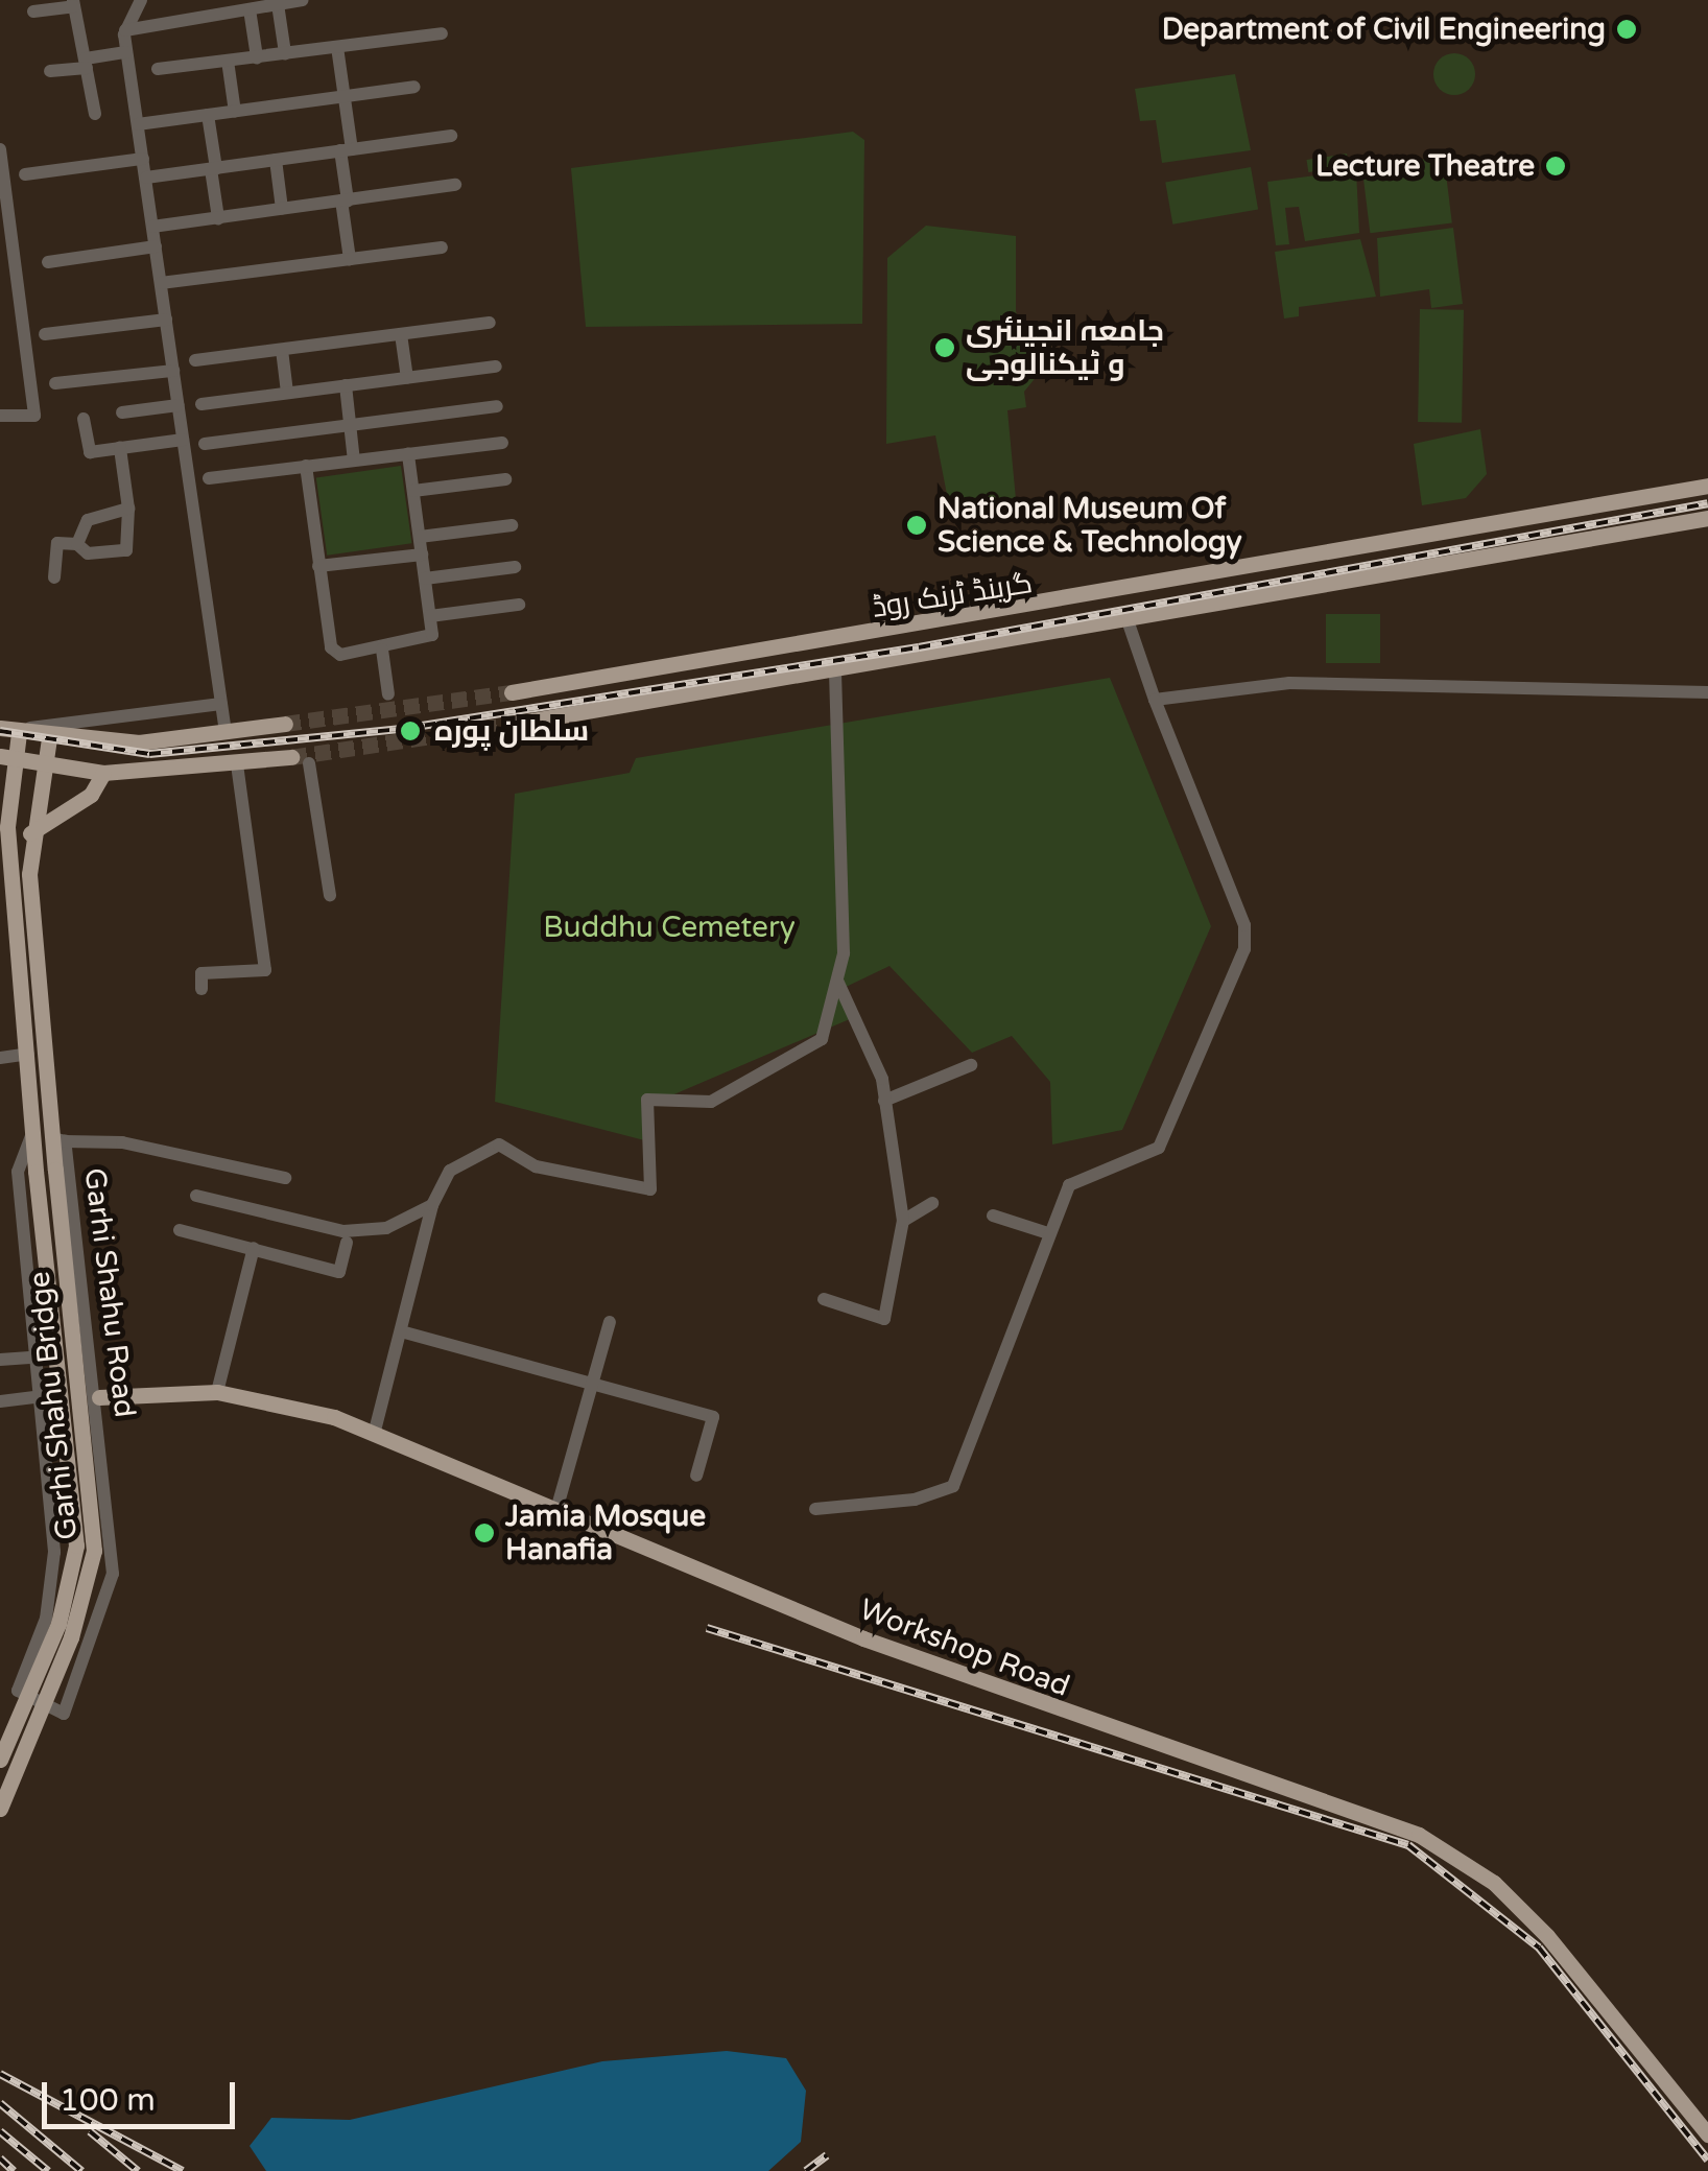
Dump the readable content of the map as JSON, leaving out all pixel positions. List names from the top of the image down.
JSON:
{
  "streets": {
    "main road": ["گرینڈ ٹرنک روڈ", "Garhi Shahu Bridge", "Workshop Road"],
    "street": ["Garhi Shahu Road"]
  },
  "crossings": [
    ["Garhi Shahu Road", "Garhi Shahu Bridge"],
    ["Garhi Shahu Road", "Workshop Road"]
  ],
  "parks": ["Buddhu Cemetery"],
  "places": [
    "Department of Civil Engineering",
    "Lecture Theatre",
    "جامعہ انجینئری و ٹیکنالوجی",
    "National Museum Of Science & Technology",
    "سلطان پورہ",
    "Jamia Mosque Hanafia"
  ],
  "scale_bar": "100 m"
}
